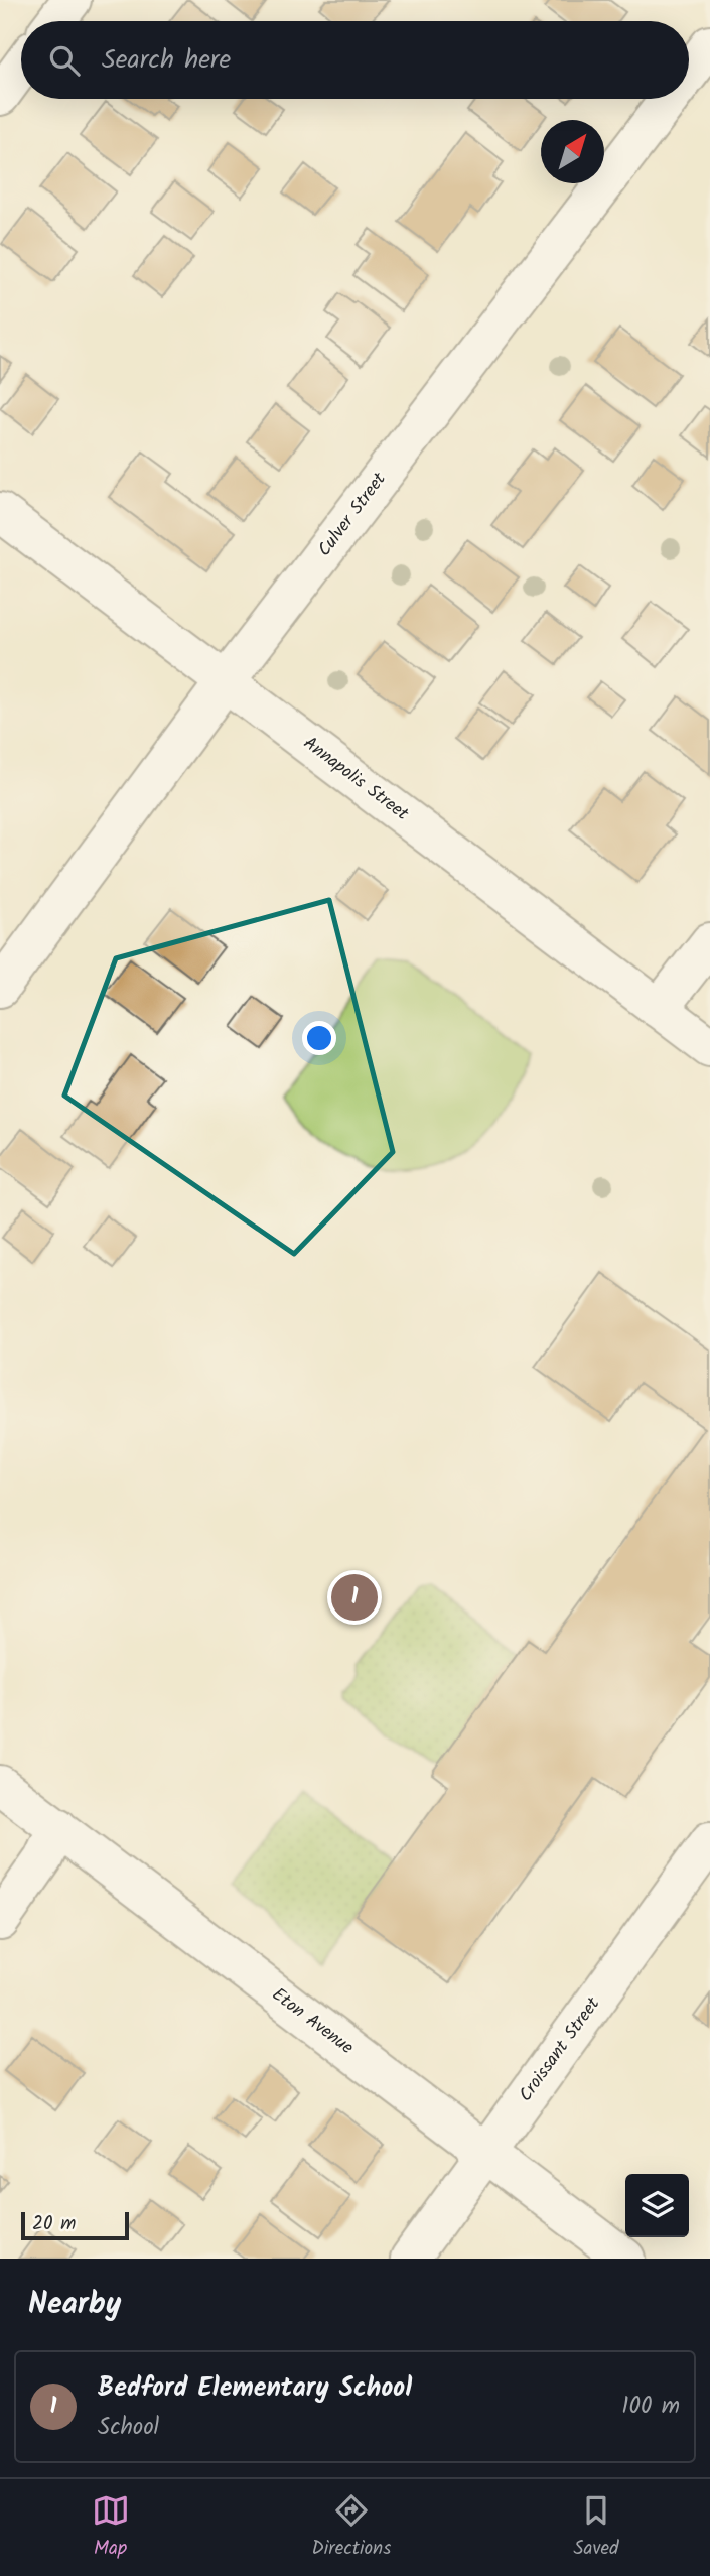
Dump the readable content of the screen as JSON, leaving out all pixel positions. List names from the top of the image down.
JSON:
{
  "streets": {
    "street": [
      "Culver Street",
      "Annapolis Street",
      "Eton Avenue",
      "Croissant Street"
    ]
  },
  "crossings": [
    ["Culver Street", "Annapolis Street"],
    ["Eton Avenue", "Croissant Street"]
  ],
  "scale_bar": "20 m",
  "north": "top right",
  "page": {
    "search": "Search here",
    "pins": "1",
    "scale": "20 m",
    "heading": "Nearby",
    "list": [
      {
        "mark": "1",
        "name": "Bedford Elementary School",
        "note": "School",
        "value": "100 m"
      }
    ],
    "nav": ["Map", "Directions", "Saved"]
  }
}
